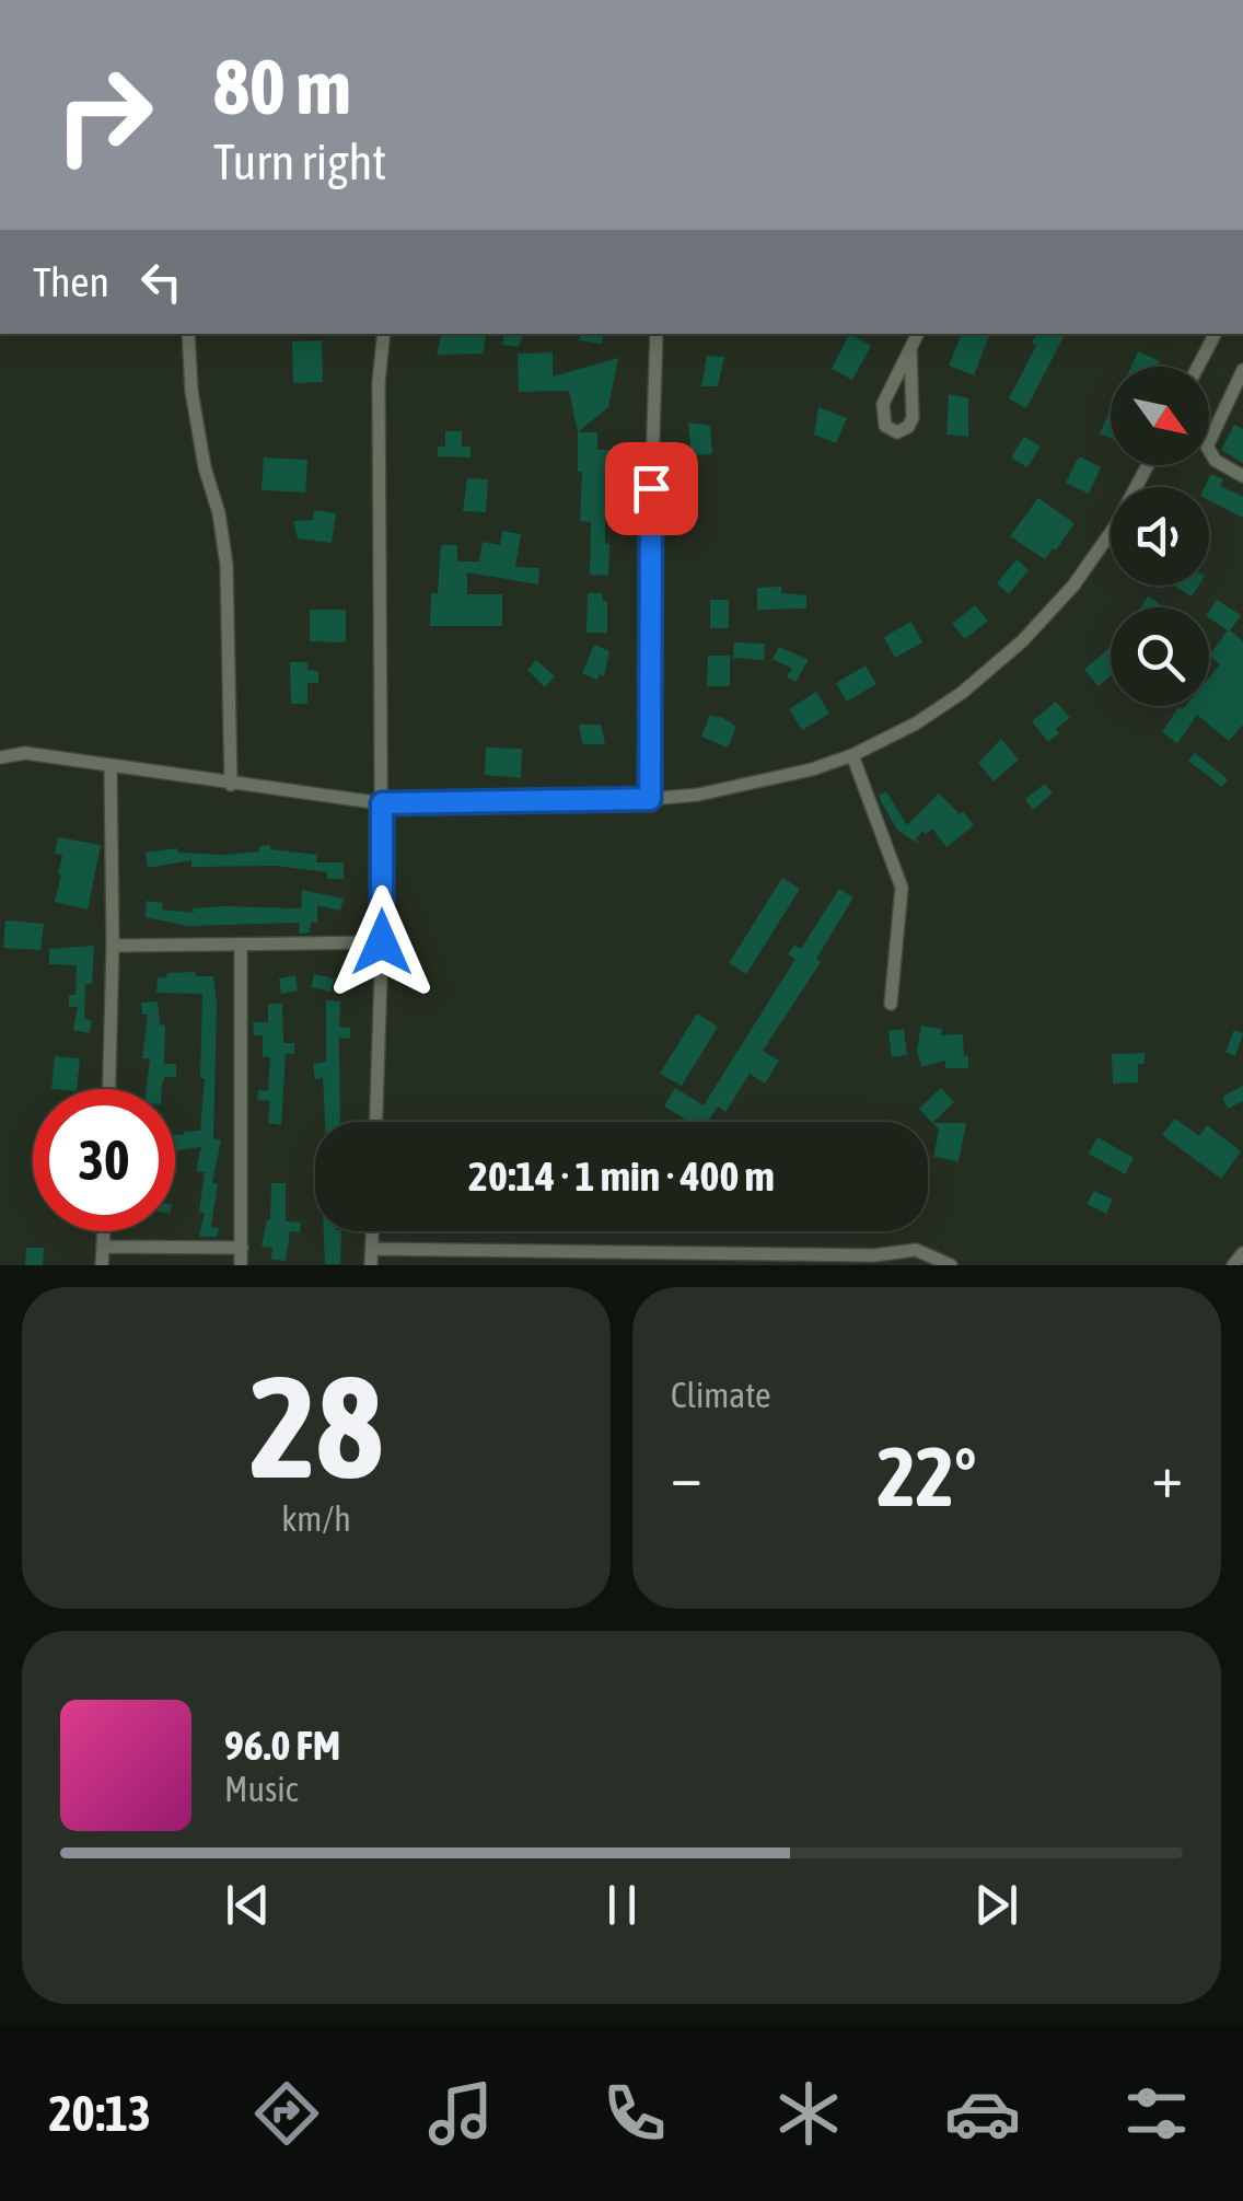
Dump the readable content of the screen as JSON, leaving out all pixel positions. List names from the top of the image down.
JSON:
{
  "north": "bottom right",
  "page": {
    "turn": ["80 m", "Turn right"],
    "then": "Then",
    "limit": "30",
    "trip": "20:14 · 1 min · 400 m",
    "tile": [
      ["28", "km/h"],
      "Climate"
    ],
    "heat": ["−", "22°", "+"],
    "song": ["96.0 FM", "Music"],
    "tabs": "20:13"
  }
}
